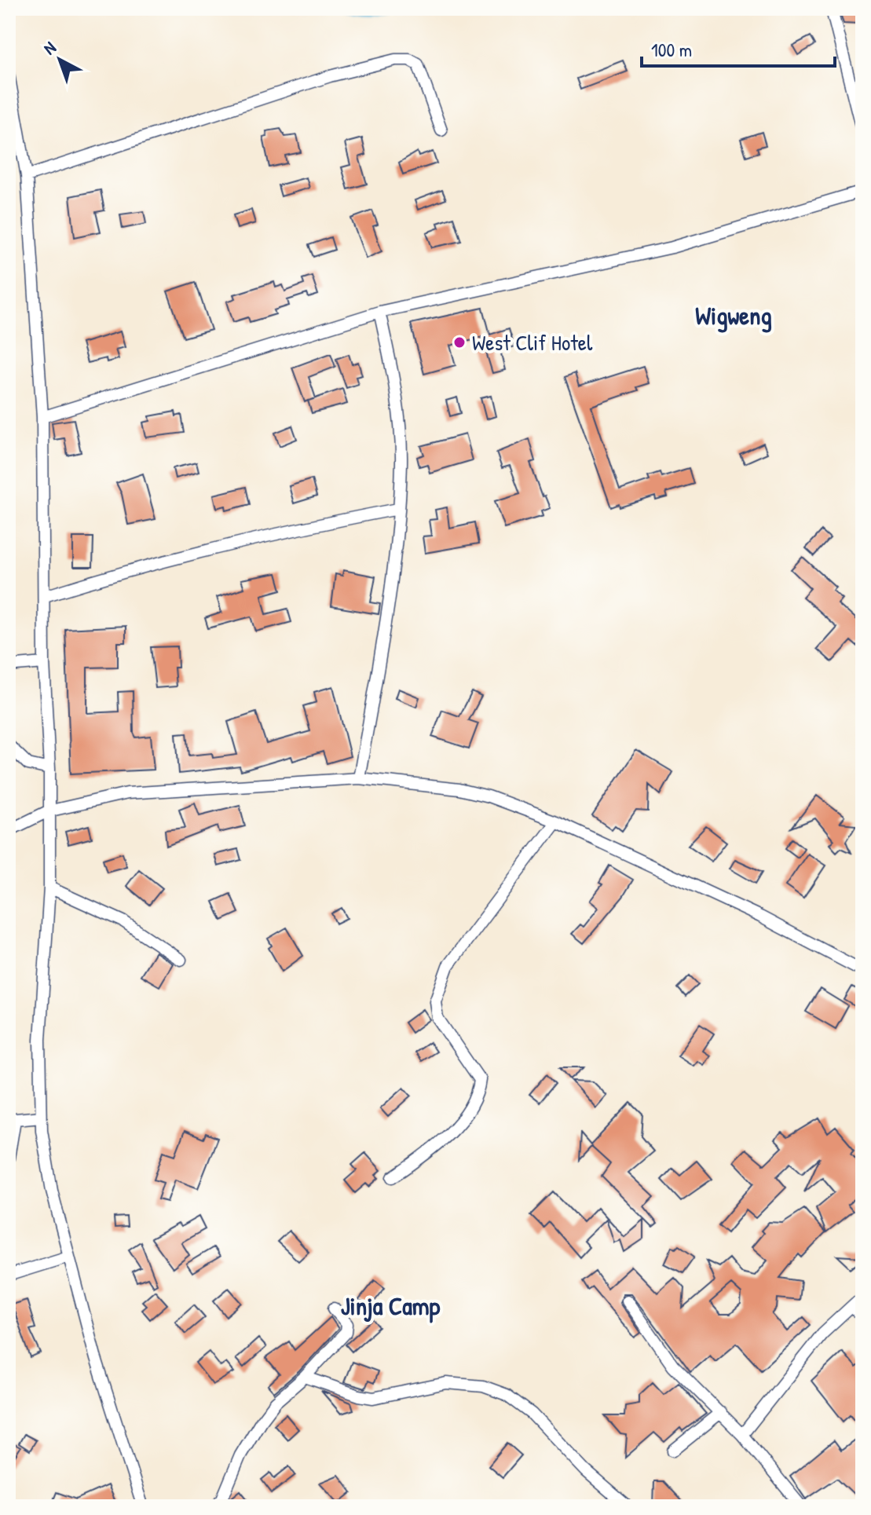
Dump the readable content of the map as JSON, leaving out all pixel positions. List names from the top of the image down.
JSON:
{
  "districts": ["Wigweng", "Jinja Camp"],
  "places": ["West Clif Hotel"],
  "scale_bar": "100 m",
  "north": "top left"
}
